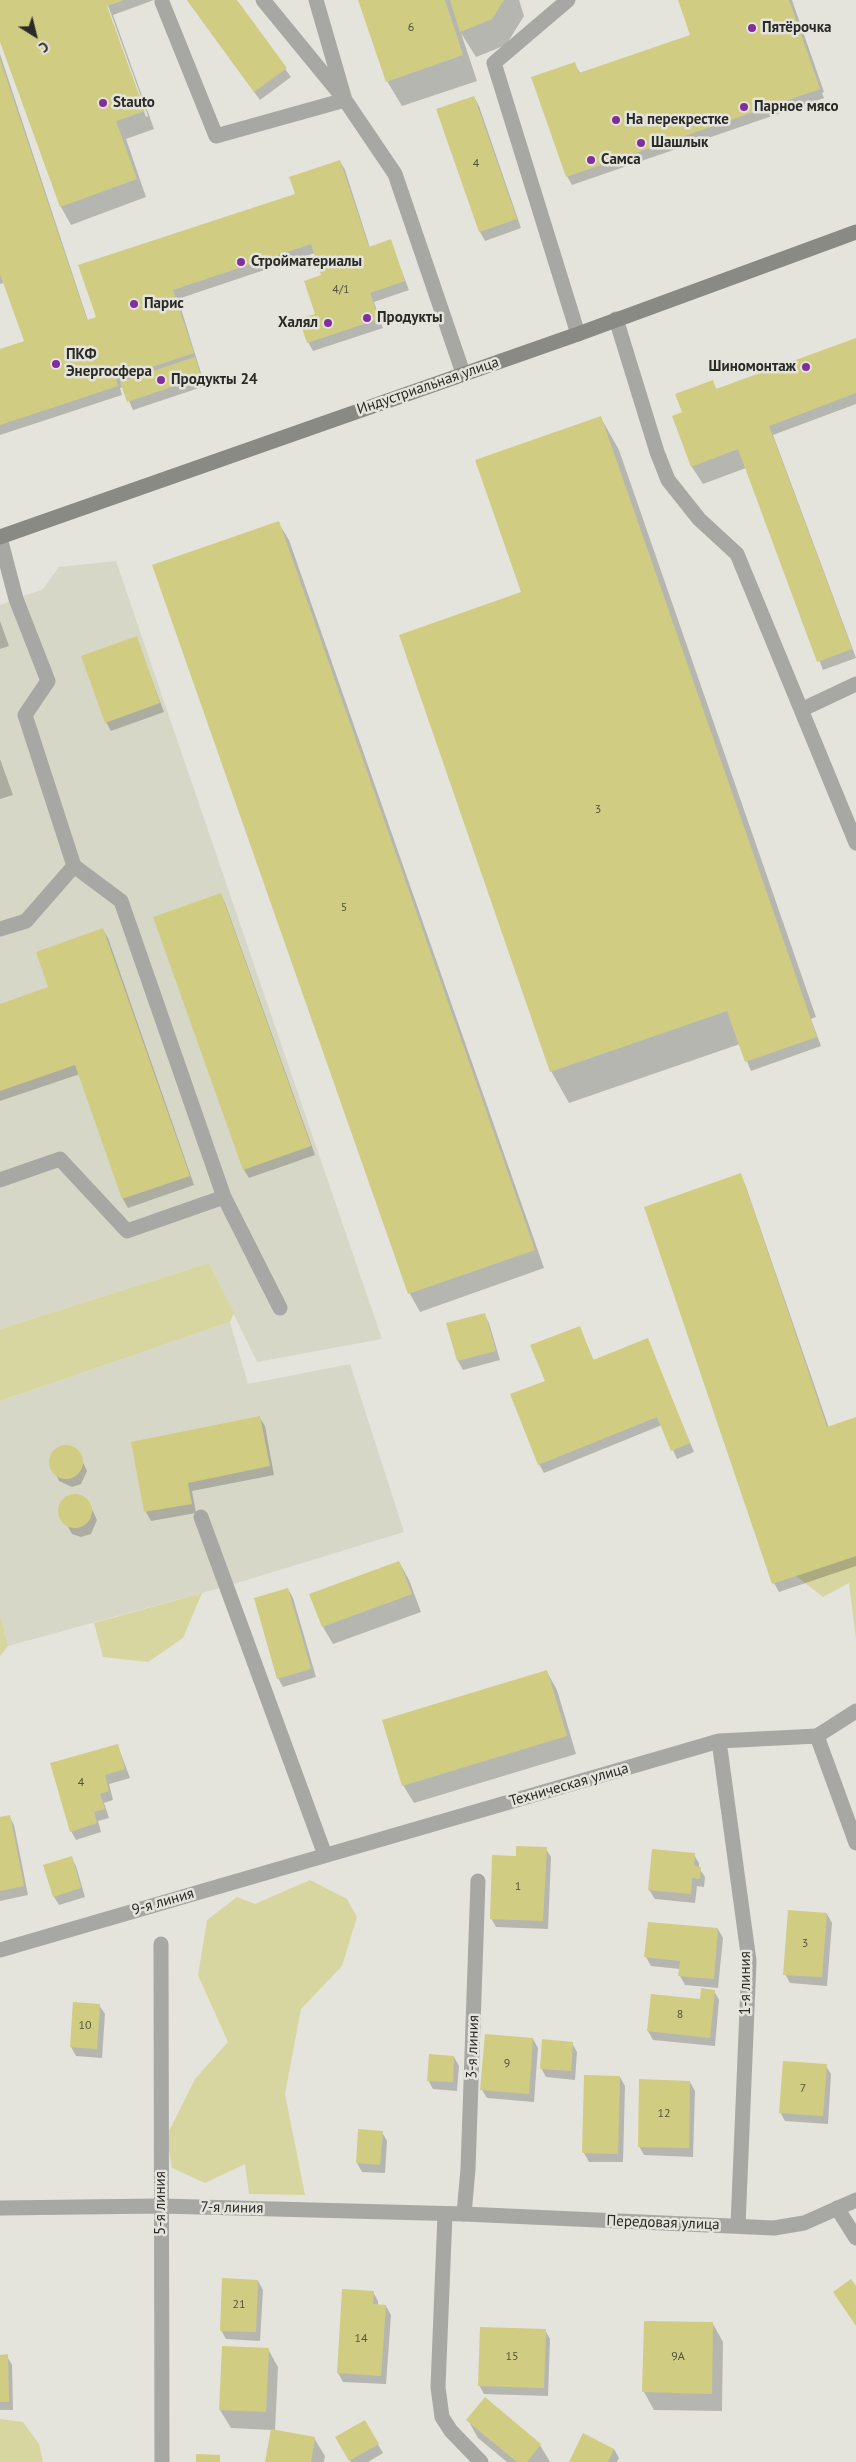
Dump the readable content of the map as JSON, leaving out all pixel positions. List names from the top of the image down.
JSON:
{
  "streets": {
    "main road": ["Индустриальная улица"],
    "street": [
      "Техническая улица",
      "9-я линия",
      "1-я линия",
      "3-я линия",
      "5-я линия",
      "7-я линия",
      "Передовая улица"
    ]
  },
  "crossings": [
    ["Техническая улица", "9-я линия"],
    ["Техническая улица", "1-я линия"],
    ["1-я линия", "Передовая улица"],
    ["3-я линия", "7-я линия"],
    ["3-я линия", "Передовая улица"],
    ["5-я линия", "7-я линия"],
    ["7-я линия", "Передовая улица"]
  ],
  "places": [
    "Пятёрочка",
    "Stauto",
    "Парное мясо",
    "На перекрестке",
    "Шашлык",
    "Самса",
    "Стройматериалы",
    "Парис",
    "Продукты",
    "Халял",
    "ПКФ Энергосфера",
    "Шиномонтаж",
    "Продукты 24"
  ],
  "house_numbers": [
    "6",
    "4",
    "4/1",
    "3",
    "5",
    "4",
    "1",
    "3",
    "8",
    "10",
    "9",
    "7",
    "12",
    "21",
    "14",
    "15",
    "9А"
  ],
  "north": "bottom right"
}
